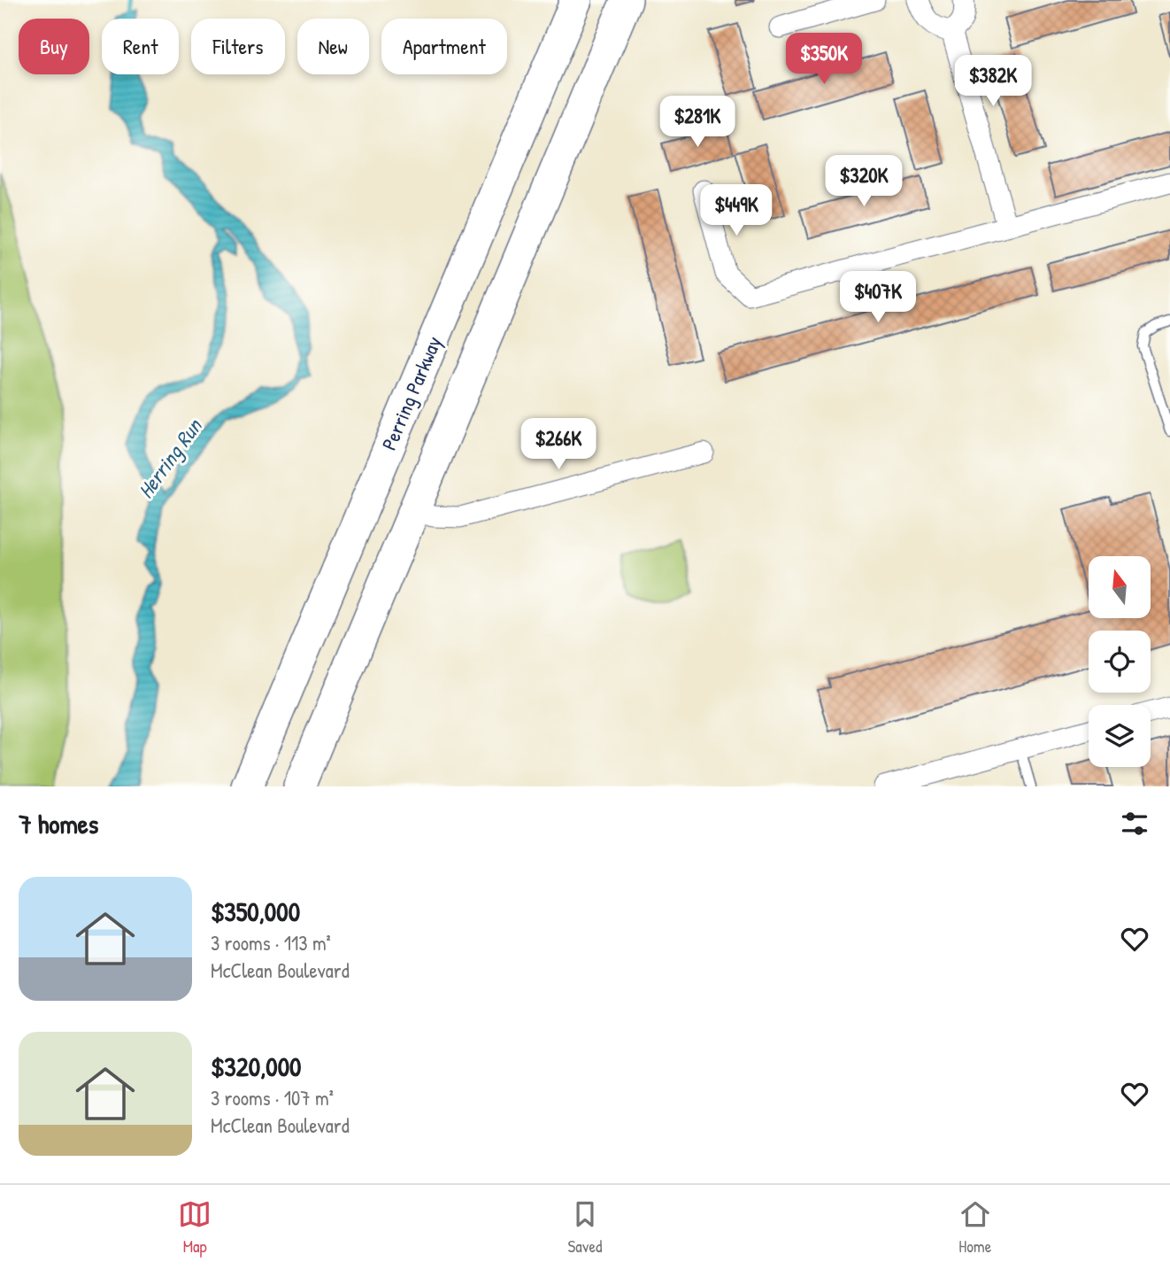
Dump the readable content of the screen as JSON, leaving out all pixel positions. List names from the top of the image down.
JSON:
{
  "streets": {
    "main road": ["Perring Parkway"]
  },
  "water": ["Herring Run"],
  "north": "top",
  "page": {
    "chip": [
      "Buy",
      "Rent",
      "Filters",
      "New",
      "Apartment"
    ],
    "price": [
      "$350K",
      "$382K",
      "$281K",
      "$320K",
      "$449K",
      "$407K",
      "$266K"
    ],
    "heading": "7 homes",
    "list": [
      {
        "name": "$350,000",
        "note": "3 rooms · 113 m² · McClean Boulevard"
      },
      {
        "name": "$320,000",
        "note": "3 rooms · 107 m² · McClean Boulevard"
      }
    ],
    "tabs": ["Map", "Saved", "Home"]
  }
}
